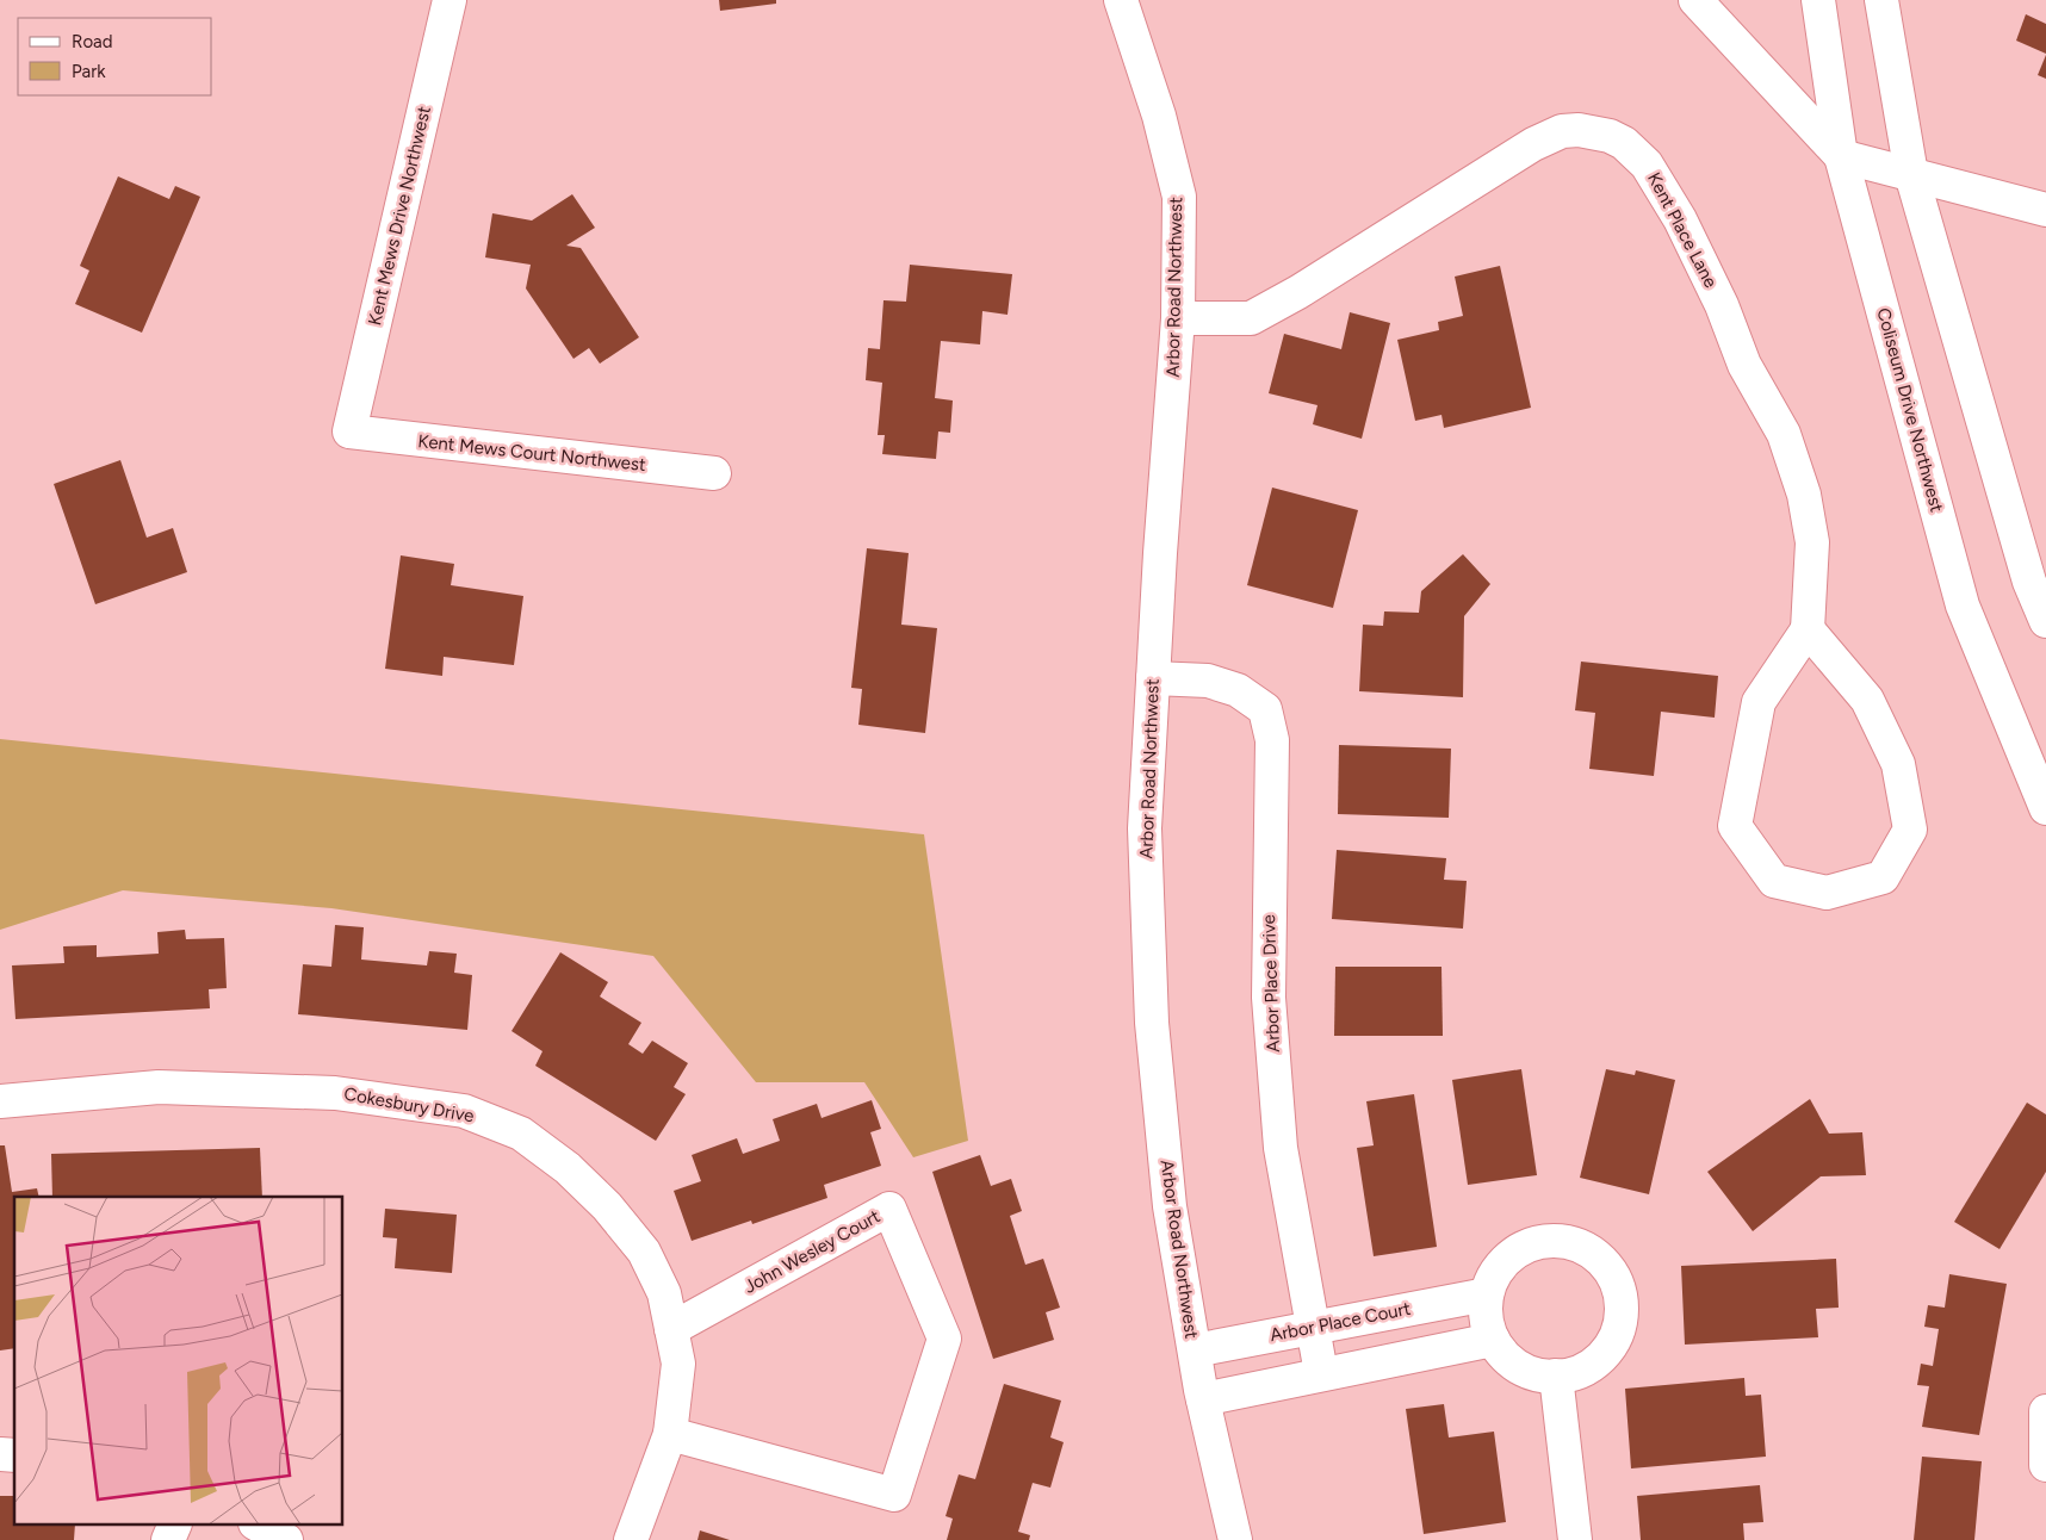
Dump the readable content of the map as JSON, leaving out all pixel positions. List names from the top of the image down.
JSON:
{
  "streets": {
    "street": [
      "Kent Mews Drive Northwest",
      "Kent Place Lane",
      "Arbor Road Northwest",
      "Coliseum Drive Northwest",
      "Kent Mews Court Northwest",
      "Arbor Place Drive",
      "Cokesbury Drive",
      "John Wesley Court",
      "Arbor Place Court"
    ]
  },
  "crossings": [
    ["Kent Mews Drive Northwest", "Kent Mews Court Northwest"],
    ["Kent Place Lane", "Arbor Road Northwest"],
    ["Arbor Road Northwest", "Arbor Place Drive"],
    ["Arbor Road Northwest", "Arbor Place Court"],
    ["Arbor Place Drive", "Arbor Place Court"],
    ["Cokesbury Drive", "John Wesley Court"]
  ],
  "legend": ["Road", "Park"]
}
